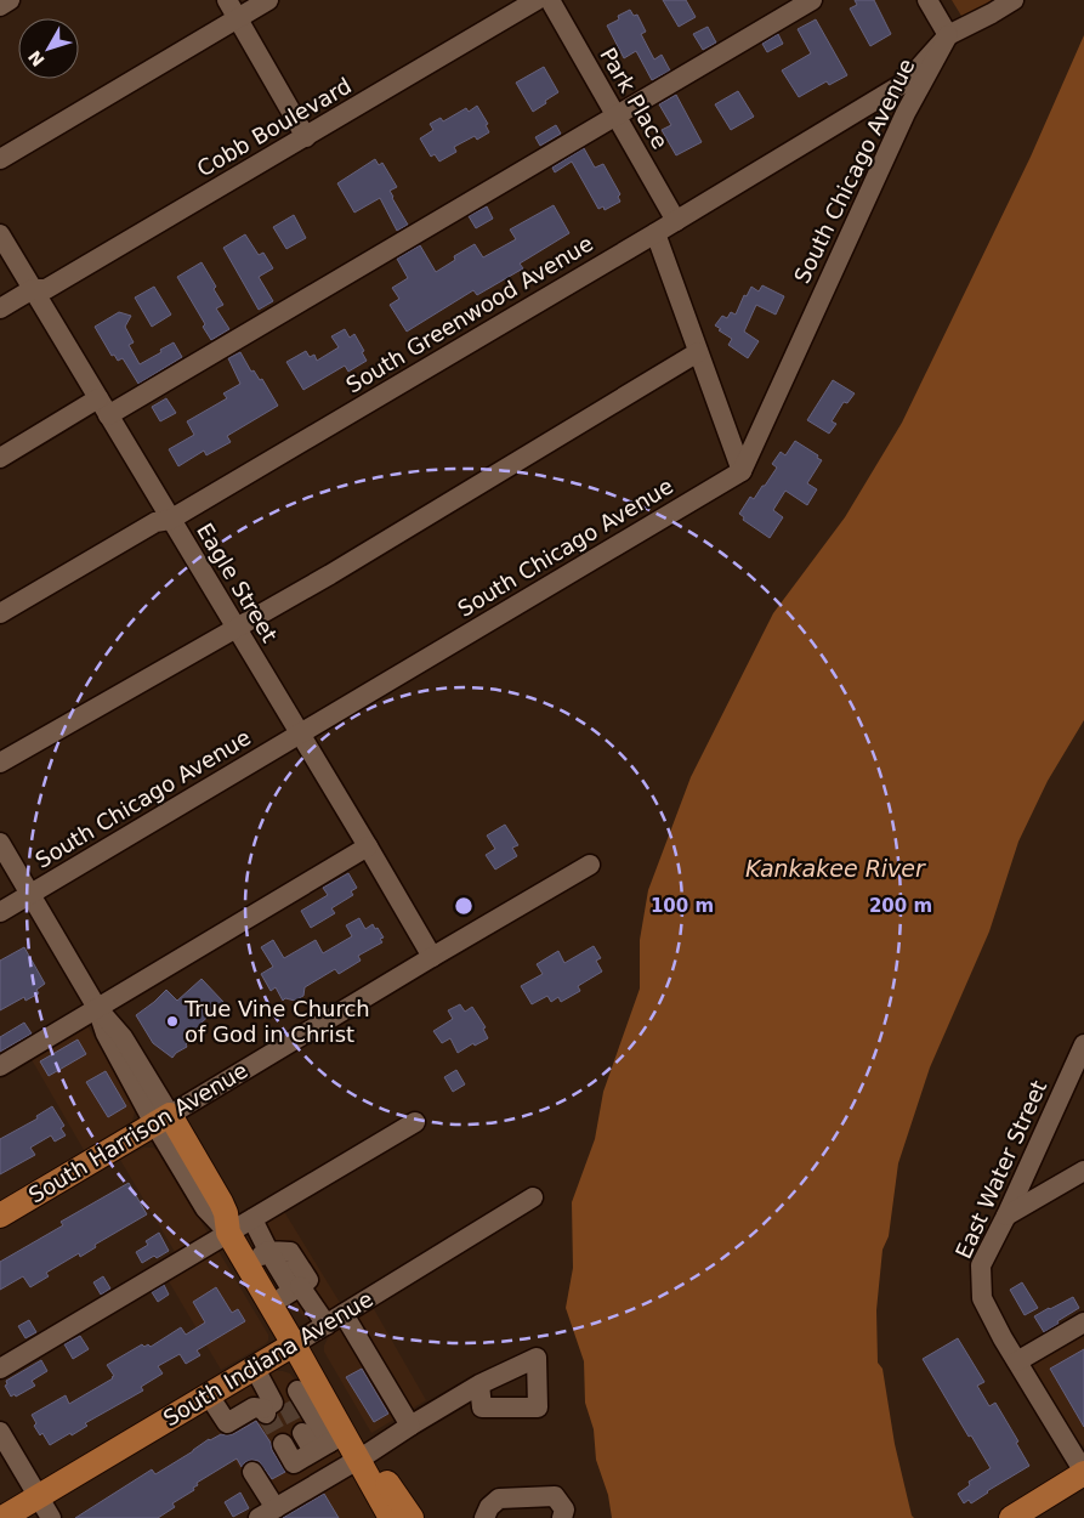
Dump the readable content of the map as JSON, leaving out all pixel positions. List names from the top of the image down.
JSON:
{
  "streets": {
    "main road": ["South Harrison Avenue", "South Indiana Avenue"],
    "street": [
      "Park Place",
      "Cobb Boulevard",
      "South Chicago Avenue",
      "South Greenwood Avenue",
      "Eagle Street",
      "East Water Street"
    ]
  },
  "crossings": [
    ["Park Place", "South Greenwood Avenue"],
    ["Cobb Boulevard", "Eagle Street"],
    ["South Chicago Avenue", "South Greenwood Avenue"],
    ["South Chicago Avenue", "Eagle Street"],
    ["South Greenwood Avenue", "Eagle Street"],
    ["Eagle Street", "South Harrison Avenue"]
  ],
  "water": ["Kankakee River"],
  "places": ["True Vine Church of God in Christ"],
  "north": "bottom left",
  "rings": ["100 m", "200 m"]
}
